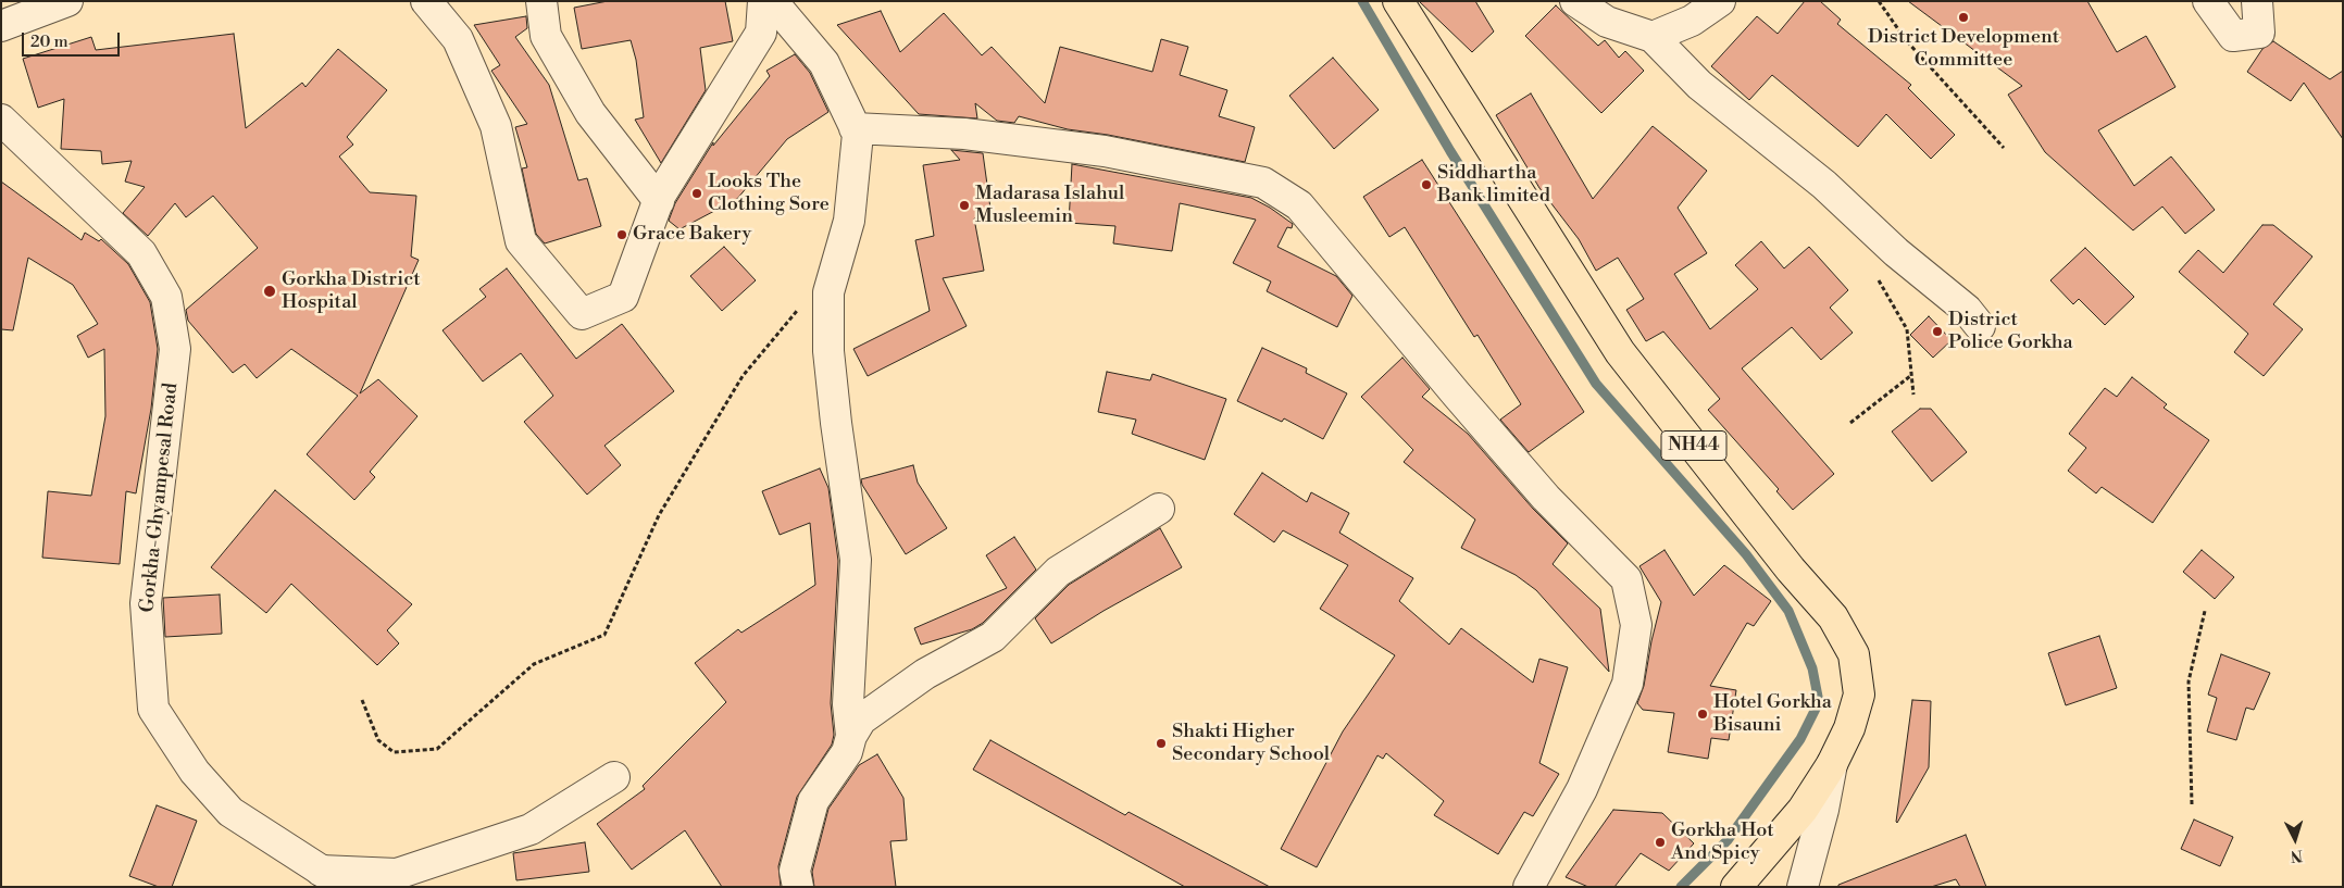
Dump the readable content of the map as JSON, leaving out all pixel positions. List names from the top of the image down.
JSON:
{
  "streets": {
    "main road": ["NH44"],
    "street": ["Gorkha-Ghyampesal Road"]
  },
  "places": [
    "District Development Committee",
    "Siddhartha Bank limited",
    "Looks The Clothing Sore",
    "Madarasa Islahul Musleemin",
    "Grace Bakery",
    "Gorkha District Hospital",
    "District Police Gorkha",
    "Hotel Gorkha Bisauni",
    "Shakti Higher Secondary School",
    "Gorkha Hot And Spicy"
  ],
  "scale_bar": "20 m",
  "north": "bottom"
}
